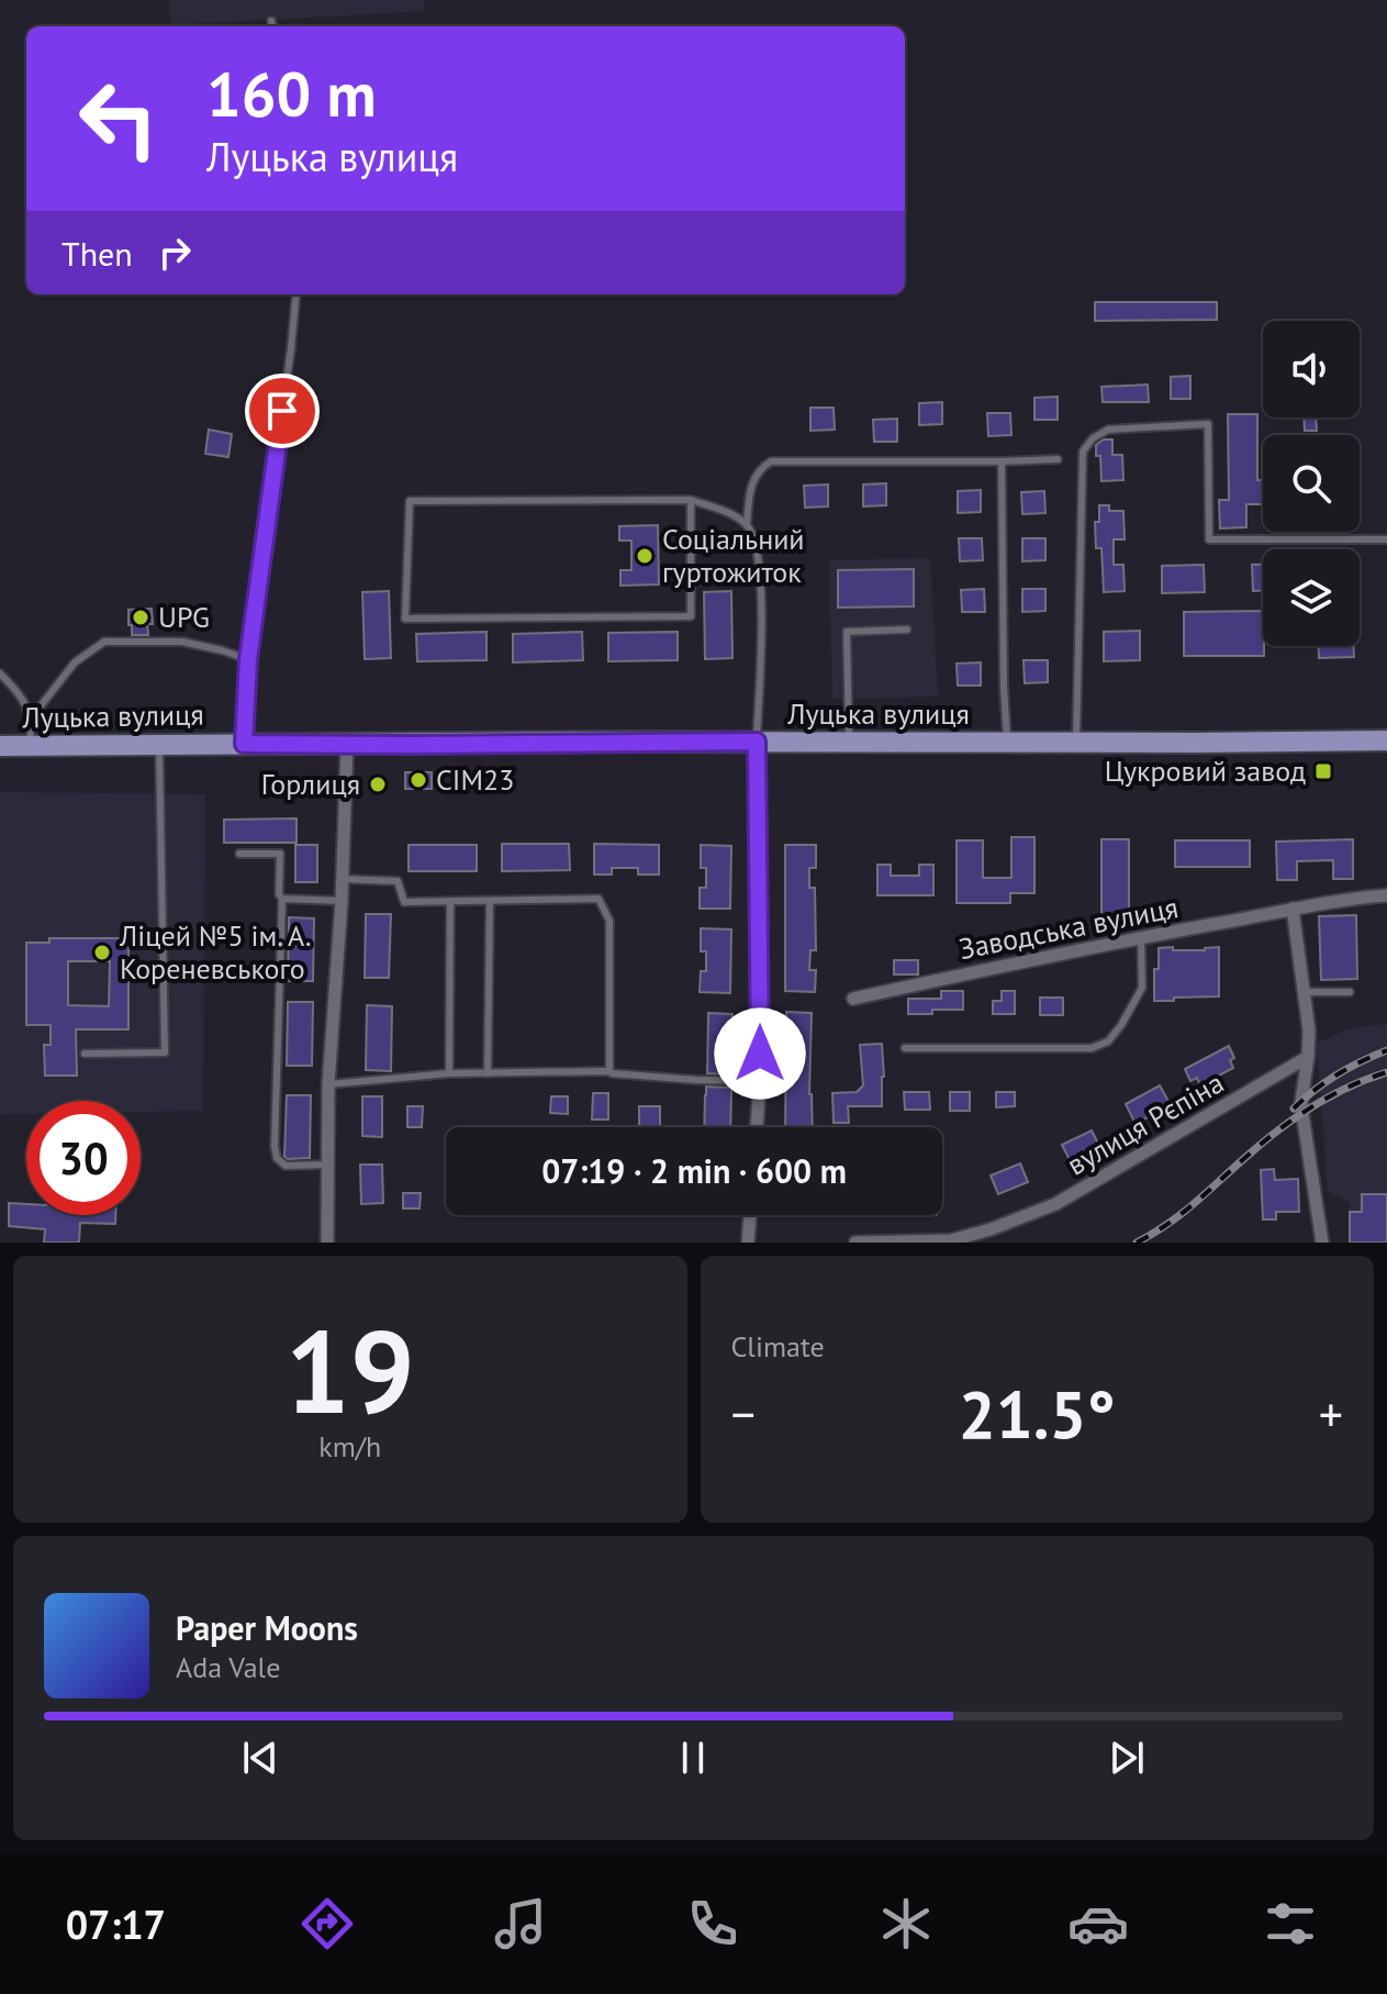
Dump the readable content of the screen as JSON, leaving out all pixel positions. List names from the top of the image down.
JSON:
{
  "streets": {
    "main road": ["Луцька вулиця"],
    "street": ["Заводська вулиця", "вулиця Рєпіна"]
  },
  "places": {
    "other": [
      "Соціальний гуртожиток",
      "UPG",
      "СІМ23",
      "Горлиця",
      "Ліцей №5 ім. А. Кореневського"
    ],
    "transit": ["Цукровий завод"]
  },
  "page": {
    "turn": ["160 m", "Луцька вулиця"],
    "then": "Then",
    "limit": "30",
    "trip": "07:19 · 2 min · 600 m",
    "tile": [
      ["19", "km/h"],
      "Climate"
    ],
    "heat": ["−", "21.5°", "+"],
    "song": ["Paper Moons", "Ada Vale"],
    "tabs": "07:17"
  }
}
